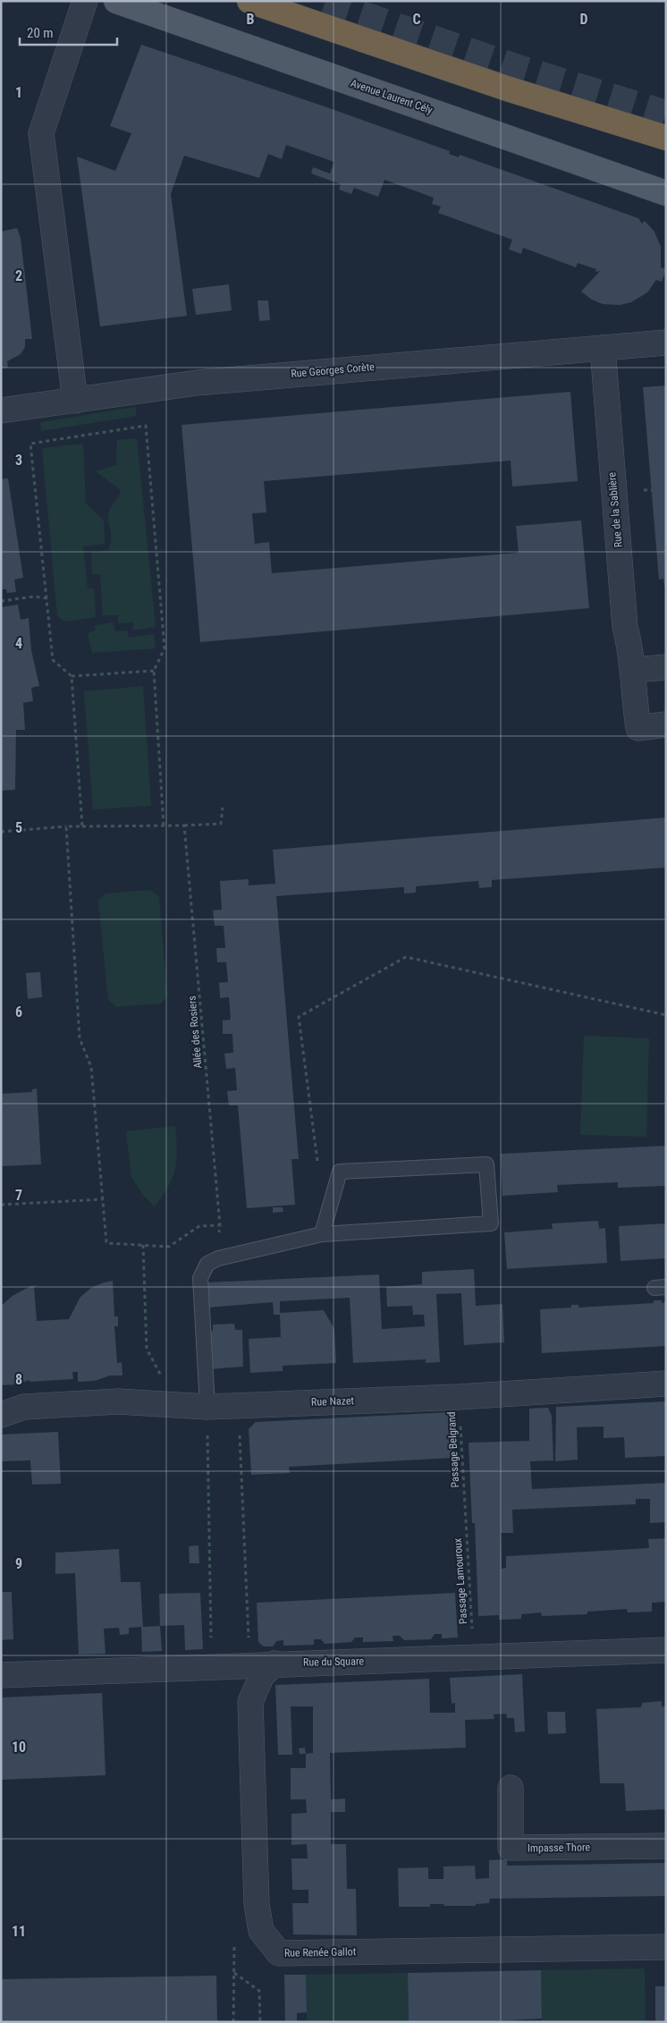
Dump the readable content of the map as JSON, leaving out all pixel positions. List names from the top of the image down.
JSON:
{
  "streets": {
    "main road": ["Avenue Laurent Cély"],
    "street": [
      "Rue Georges Corète",
      "Rue de la Sablière",
      "Rue Nazet",
      "Rue du Square",
      "Impasse Thore",
      "Rue Renée Gallot"
    ],
    "path": ["Allée des Rosiers", "Passage Belgrand", "Passage Lamouroux"]
  },
  "crossings": [
    ["Rue Georges Corète", "Rue de la Sablière"],
    ["Rue Nazet", "Passage Belgrand"],
    ["Passage Belgrand", "Passage Lamouroux"],
    ["Passage Lamouroux", "Rue du Square"],
    ["Rue du Square", "Rue Renée Gallot"]
  ],
  "scale_bar": "20 m",
  "grid": {
    "columns": ["B", "C", "D"],
    "rows": [
      "1",
      "2",
      "3",
      "4",
      "5",
      "6",
      "7",
      "8",
      "9",
      "10",
      "11"
    ]
  }
}
